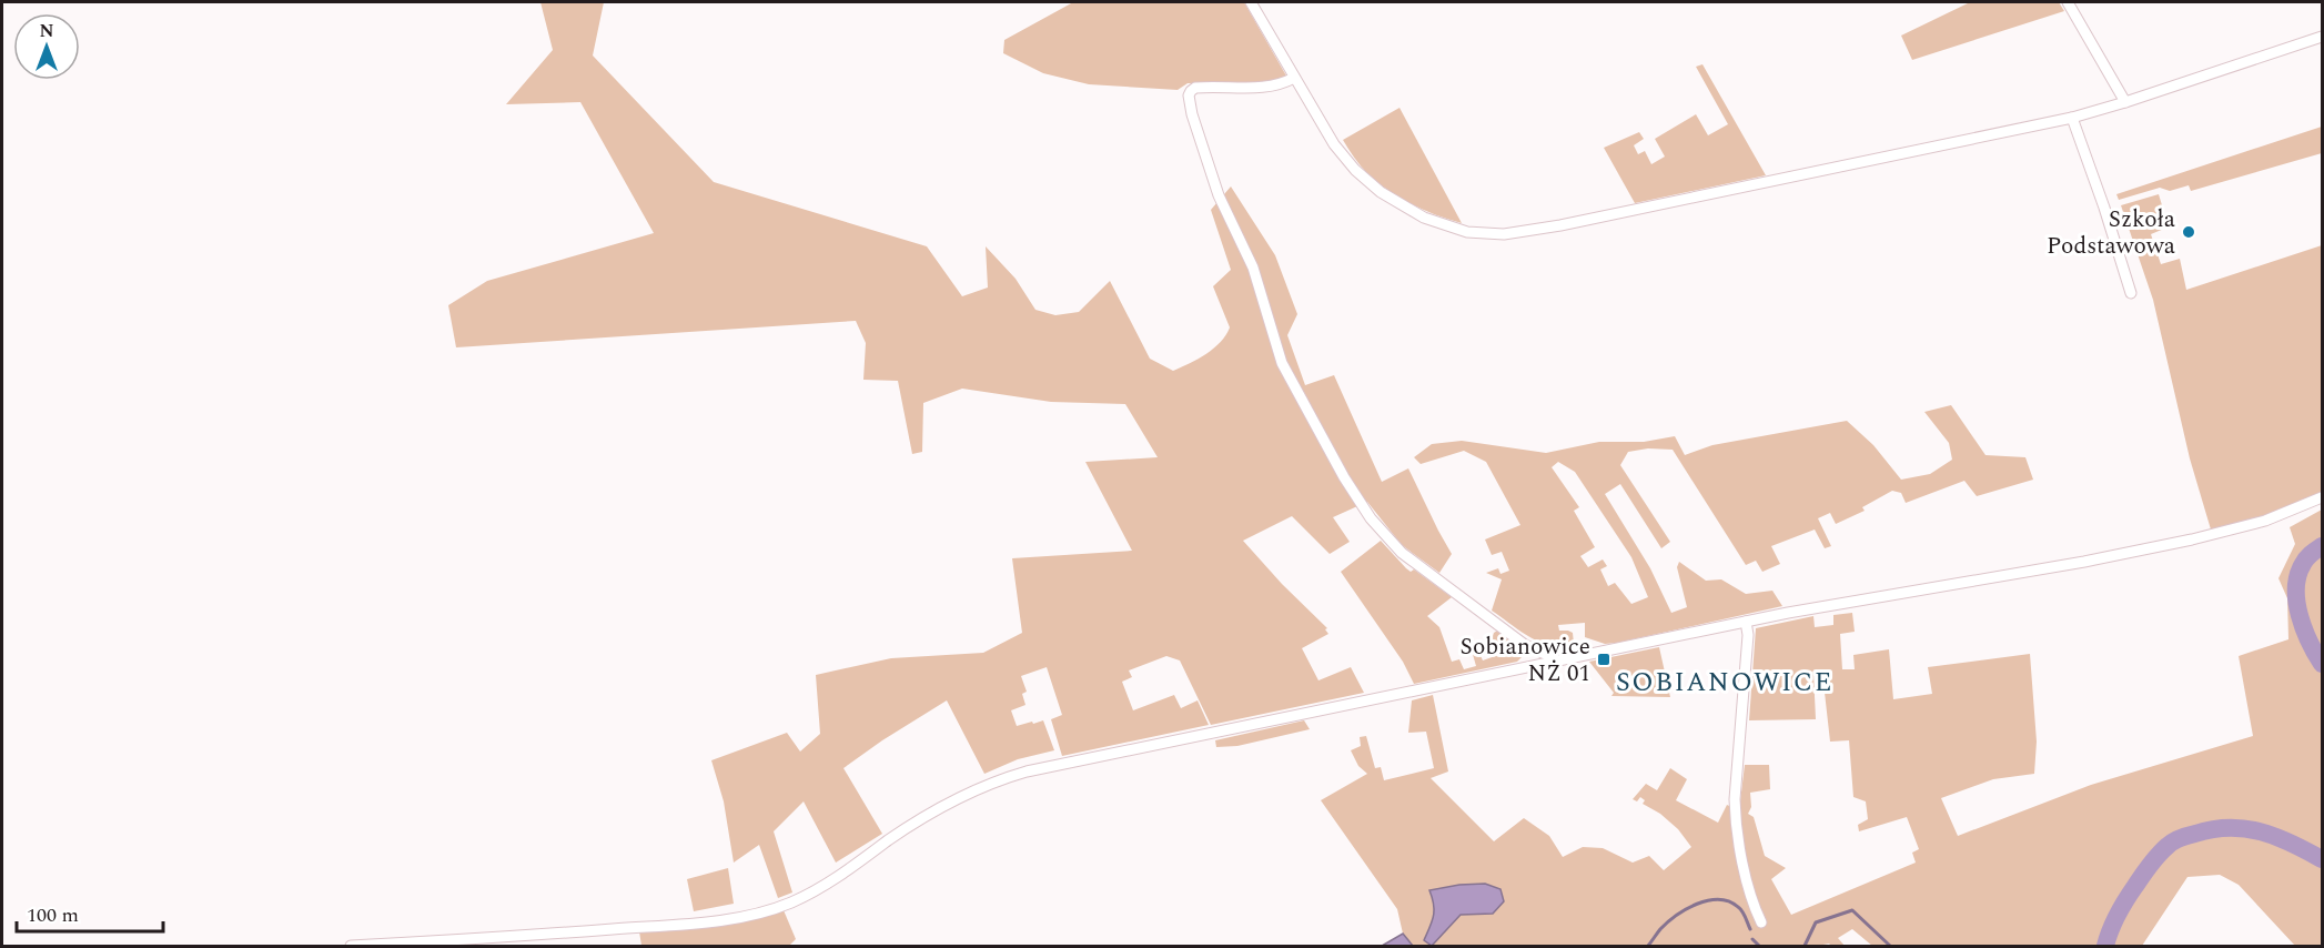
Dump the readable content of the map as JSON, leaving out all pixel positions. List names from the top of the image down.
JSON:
{
  "districts": ["SOBIANOWICE"],
  "places": {
    "other": ["Szkoła Podstawowa"],
    "transit": ["Sobianowice NŻ 01"]
  },
  "scale_bar": "100 m",
  "north": "top"
}
